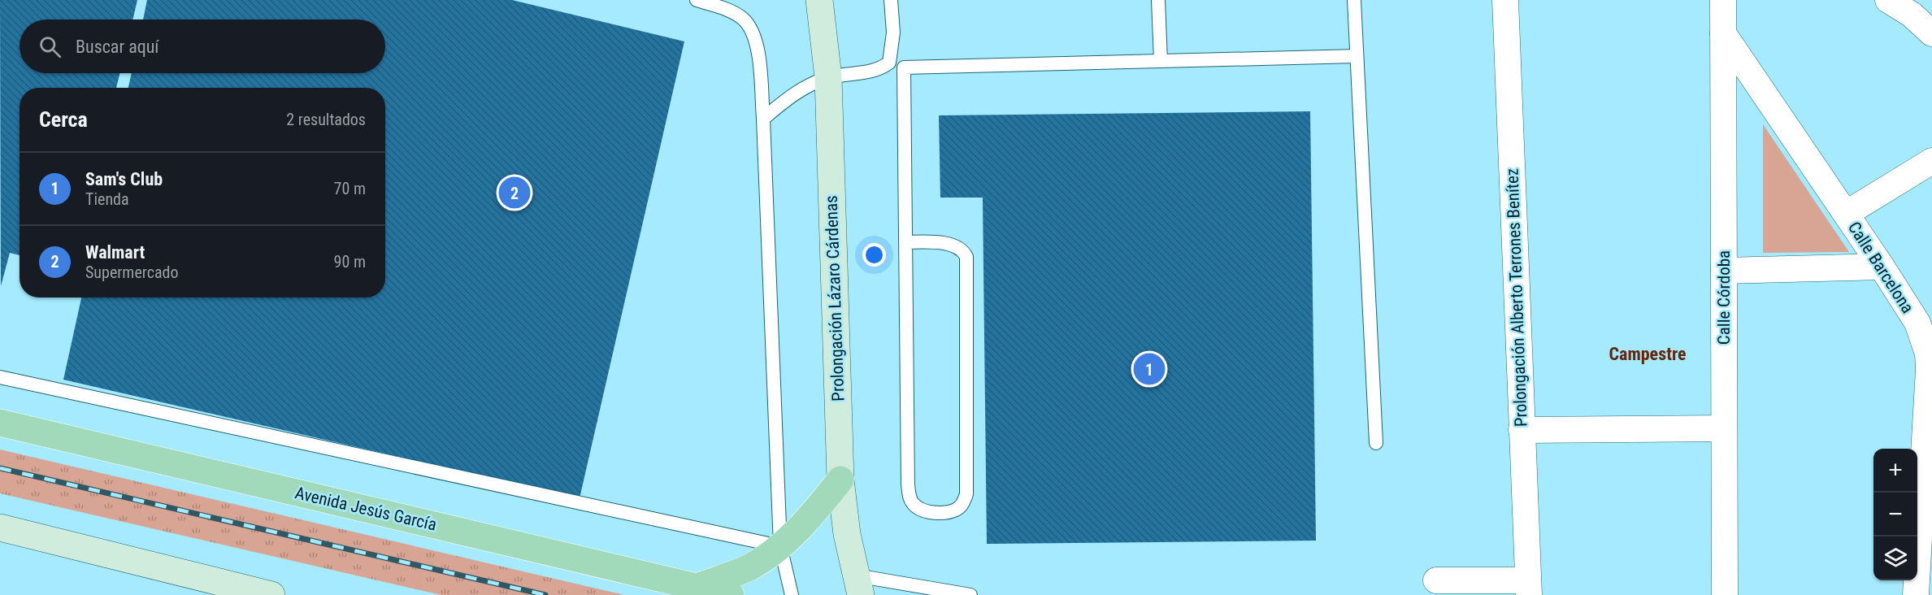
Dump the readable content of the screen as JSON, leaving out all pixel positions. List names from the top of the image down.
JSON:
{
  "streets": {
    "main road": ["Prolongación Lázaro Cárdenas", "Avenida Jesús García"],
    "street": ["Calle Barcelona", "Prolongación Alberto Terrones Benítez", "Calle Córdoba"]
  },
  "crossings": [
    ["Calle Barcelona", "Calle Córdoba"]
  ],
  "districts": ["Campestre"],
  "page": {
    "search": "Buscar aquí",
    "heading": ["Cerca", "2 resultados"],
    "list": [
      {
        "mark": "1",
        "name": "Sam's Club",
        "note": "Tienda",
        "value": "70 m"
      },
      {
        "mark": "2",
        "name": "Walmart",
        "note": "Supermercado",
        "value": "90 m"
      }
    ],
    "pins": ["2", "1"],
    "map_buttons": ["+", "−"]
  }
}
